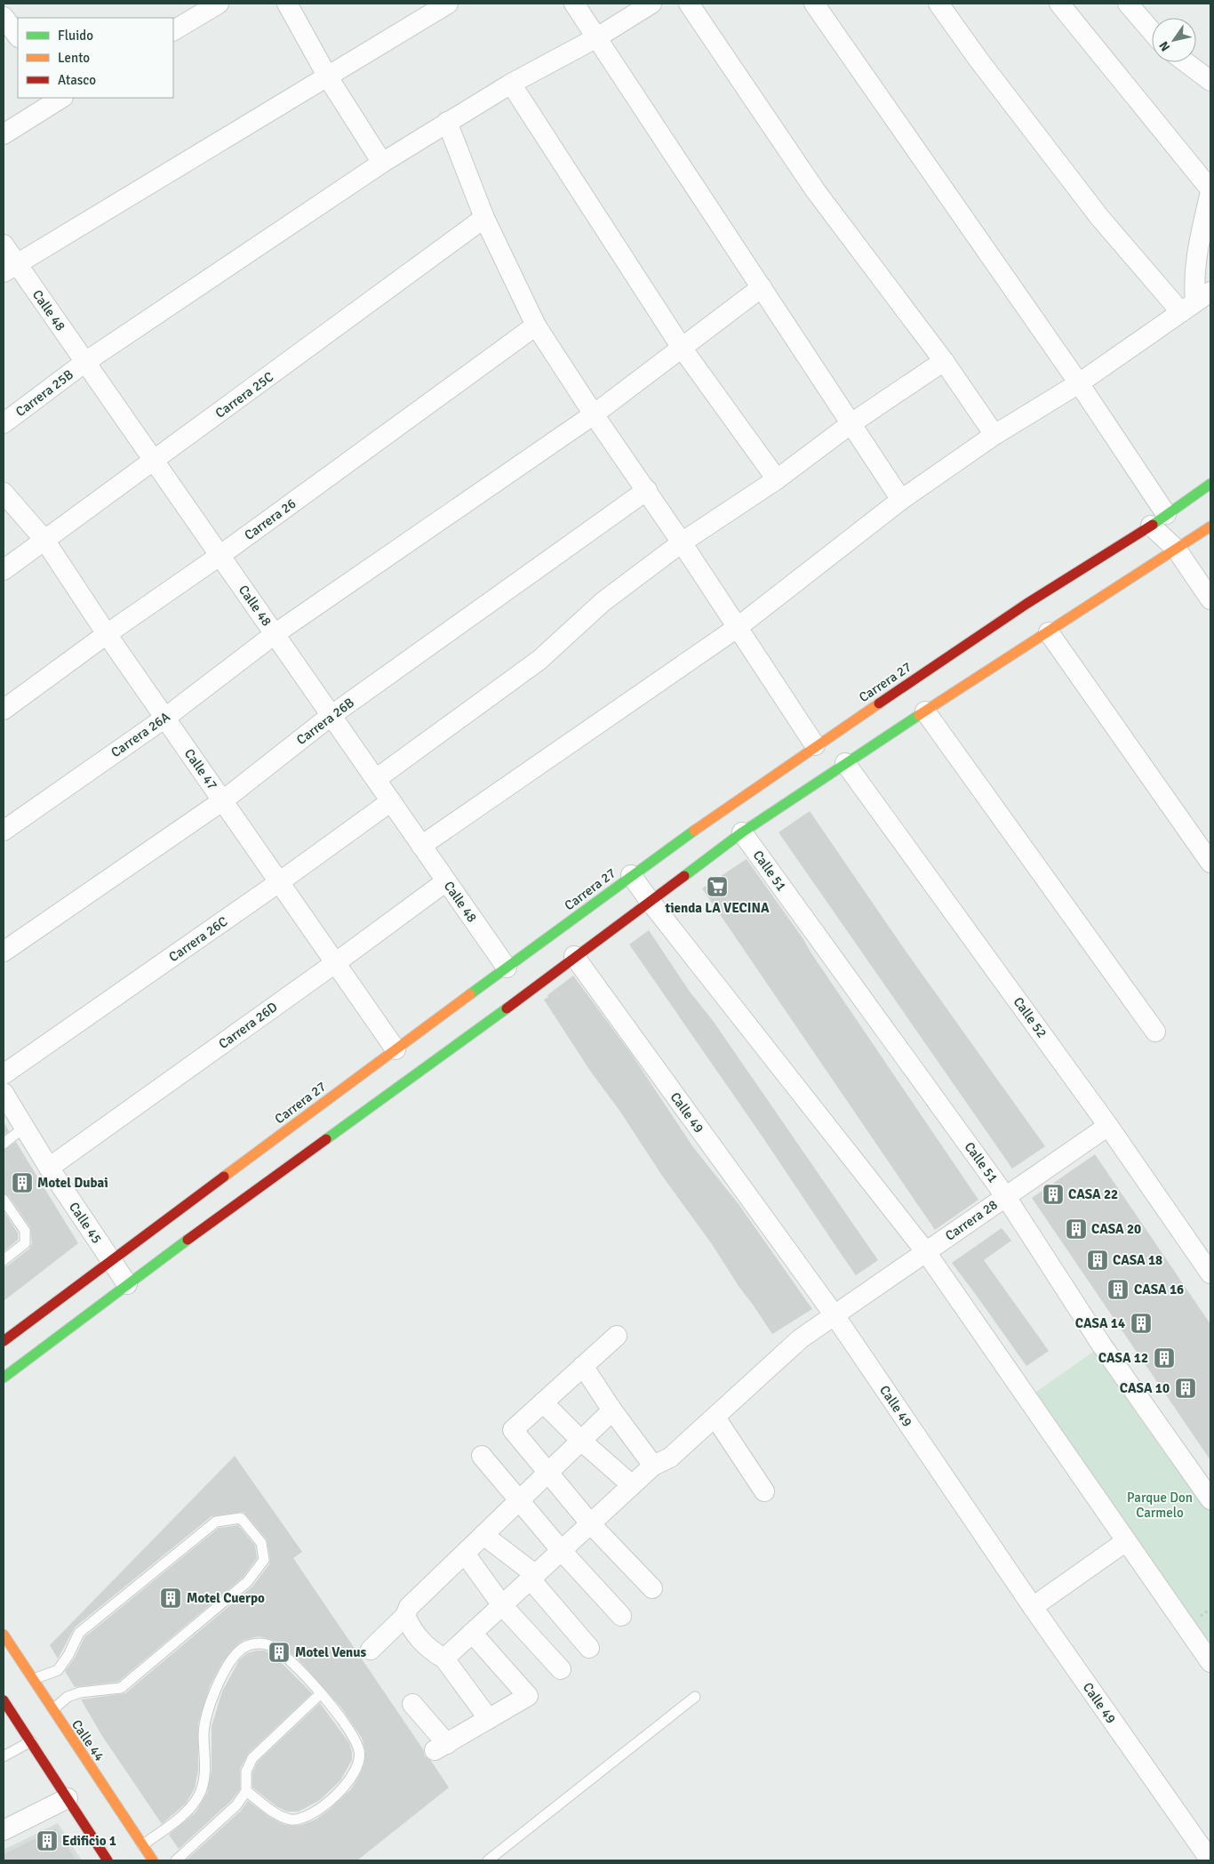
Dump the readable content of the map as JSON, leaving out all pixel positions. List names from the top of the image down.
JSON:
{
  "streets": {
    "street": [
      "Calle 48",
      "Carrera 25B",
      "Carrera 25C",
      "Carrera 26",
      "Carrera 27",
      "Carrera 26B",
      "Carrera 26A",
      "Calle 47",
      "Calle 51",
      "Carrera 26C",
      "Calle 52",
      "Carrera 26D",
      "Calle 49",
      "Carrera 28",
      "Calle 45",
      "Calle 44"
    ]
  },
  "crossings": [
    ["Calle 48", "Carrera 25B"],
    ["Calle 48", "Carrera 25C"],
    ["Calle 48", "Carrera 26"],
    ["Calle 48", "Carrera 27"],
    ["Calle 48", "Carrera 26B"],
    ["Calle 48", "Carrera 26A"],
    ["Calle 48", "Carrera 26C"],
    ["Calle 48", "Carrera 26D"],
    ["Carrera 25C", "Calle 47"],
    ["Carrera 26", "Calle 47"],
    ["Carrera 27", "Calle 47"],
    ["Carrera 27", "Calle 45"],
    ["Carrera 26B", "Calle 47"],
    ["Carrera 26A", "Calle 47"],
    ["Calle 47", "Carrera 26C"],
    ["Calle 47", "Carrera 26D"],
    ["Calle 51", "Carrera 28"],
    ["Calle 52", "Carrera 28"],
    ["Carrera 26D", "Calle 45"],
    ["Calle 49", "Carrera 28"]
  ],
  "parks": ["Parque Don Carmelo"],
  "places": {
    "supermarket": ["tienda LA VECINA"],
    "building": [
      "Motel Dubai",
      "CASA 22",
      "CASA 20",
      "CASA 18",
      "CASA 16",
      "CASA 14",
      "CASA 12",
      "CASA 10",
      "Motel Cuerpo",
      "Motel Venus",
      "Edificio 1"
    ]
  },
  "legend": ["Fluido", "Lento", "Atasco"],
  "north": "bottom left"
}
